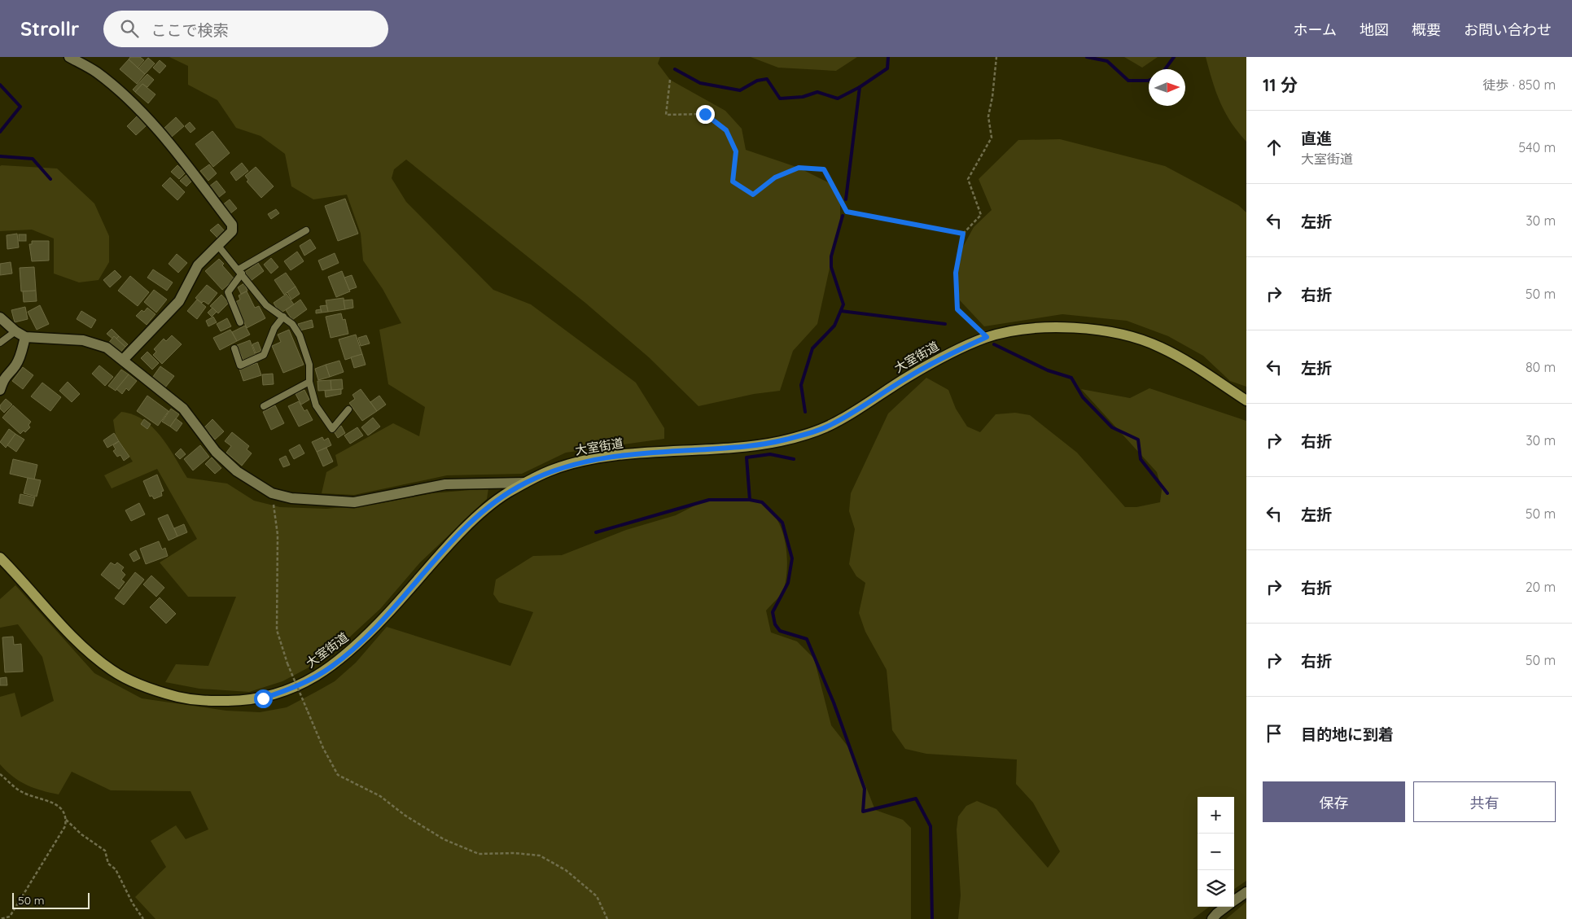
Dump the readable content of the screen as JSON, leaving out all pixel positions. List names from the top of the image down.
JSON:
{
  "streets": {
    "main road": ["大室街道"]
  },
  "scale_bar": "50 m",
  "north": "right",
  "page": {
    "header": "Strollr",
    "search": "ここで検索",
    "nav": [
      "ホーム",
      "地図",
      "概要",
      "お問い合わせ"
    ],
    "heading": ["11 分", "徒歩 · 850 m"],
    "list": [
      ["直進", "大室街道", "540 m"],
      ["左折", "30 m"],
      ["右折", "50 m"],
      ["左折", "80 m"],
      ["右折", "30 m"],
      ["左折", "50 m"],
      ["右折", "20 m"],
      ["右折", "50 m"],
      "目的地に到着"
    ],
    "buttons": ["保存", "共有"],
    "map_buttons": ["+", "−"],
    "scale": "50 m"
  }
}
